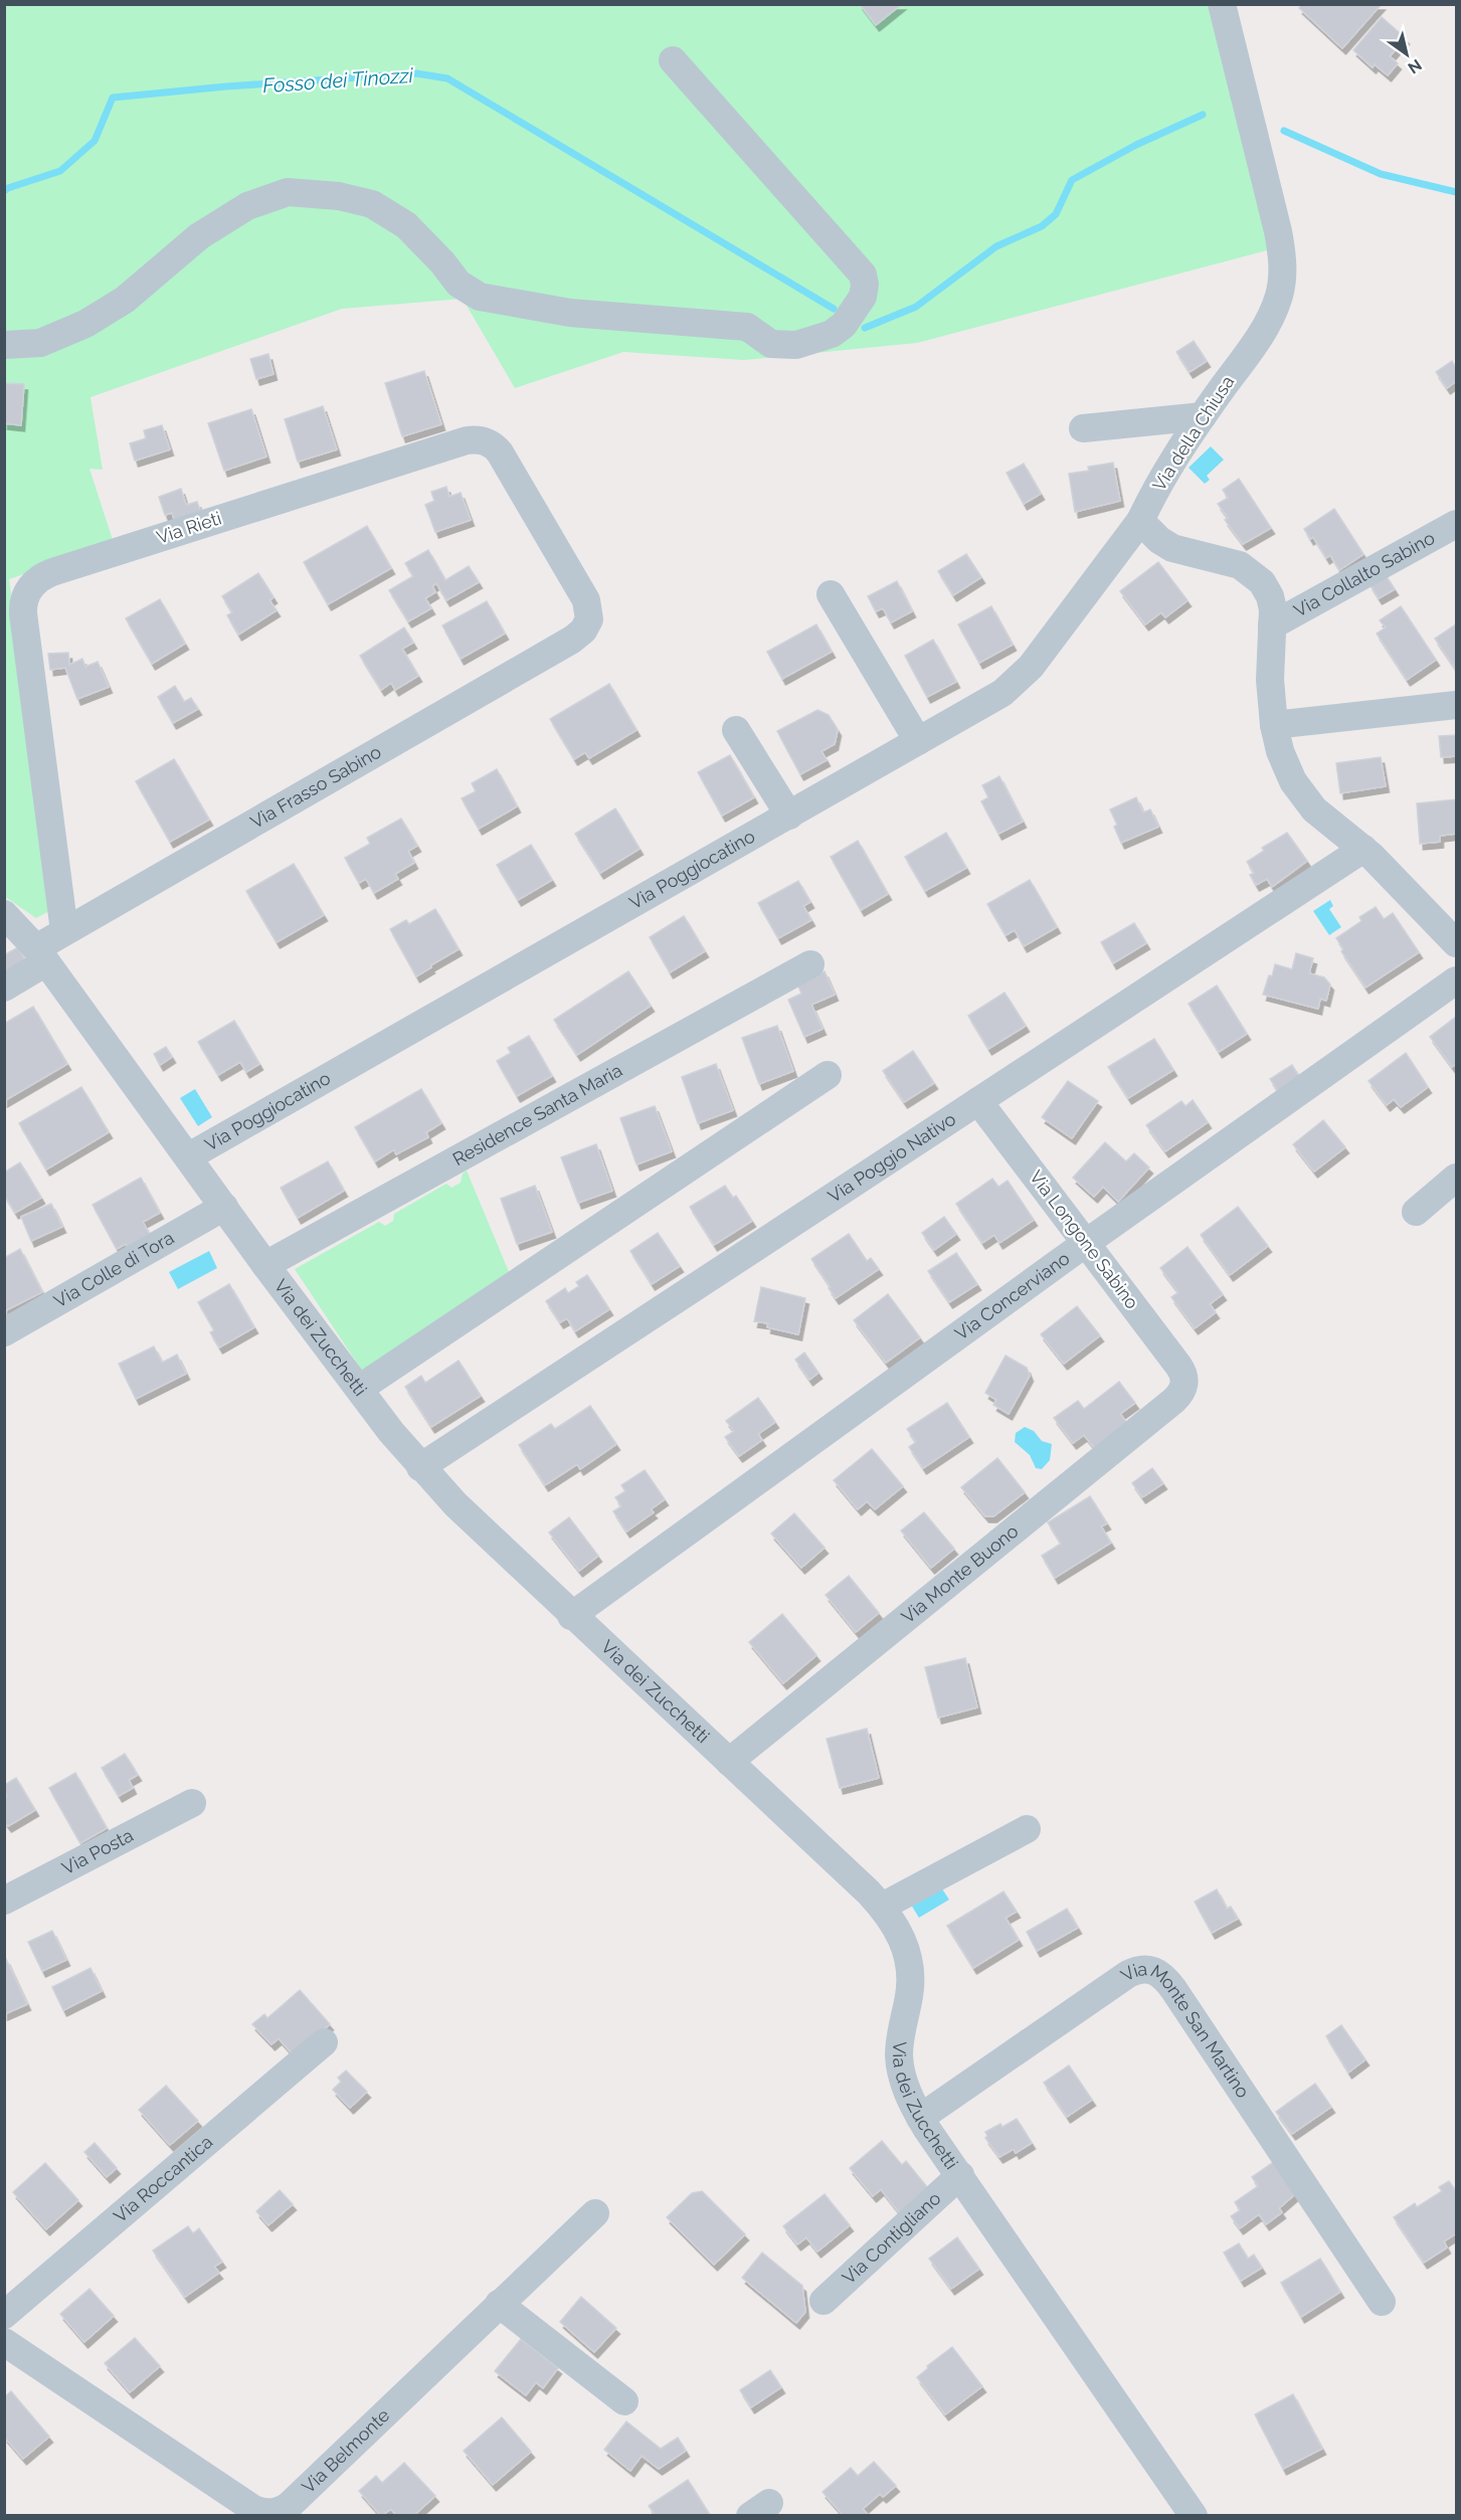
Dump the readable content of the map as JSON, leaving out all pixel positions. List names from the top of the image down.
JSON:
{
  "streets": {
    "street": [
      "Via della Chiusa",
      "Via Rieti",
      "Via Collalto Sabino",
      "Via Frasso Sabino",
      "Via Poggiocatino",
      "Residence Santa Maria",
      "Via Poggio Nativo",
      "Via Longone Sabino",
      "Via Colle di Tora",
      "Via Concerviano",
      "Via dei Zucchetti",
      "Via Monte Buono",
      "Via Posta",
      "Via Monte San Martino",
      "Via Roccantica",
      "Via Contigliano",
      "Via Belmonte"
    ]
  },
  "crossings": [
    ["Via della Chiusa", "Via Poggiocatino"],
    ["Via Rieti", "Via Frasso Sabino"],
    ["Via Frasso Sabino", "Via dei Zucchetti"],
    ["Via Poggiocatino", "Via dei Zucchetti"],
    ["Residence Santa Maria", "Via dei Zucchetti"],
    ["Via Poggio Nativo", "Via Longone Sabino"],
    ["Via Poggio Nativo", "Via dei Zucchetti"],
    ["Via Longone Sabino", "Via Concerviano"],
    ["Via Longone Sabino", "Via Monte Buono"],
    ["Via Colle di Tora", "Via dei Zucchetti"],
    ["Via Concerviano", "Via dei Zucchetti"],
    ["Via dei Zucchetti", "Via Monte Buono"],
    ["Via dei Zucchetti", "Via Monte San Martino"],
    ["Via dei Zucchetti", "Via Contigliano"]
  ],
  "water": ["Fosso dei Tinozzi"],
  "north": "bottom right"
}
